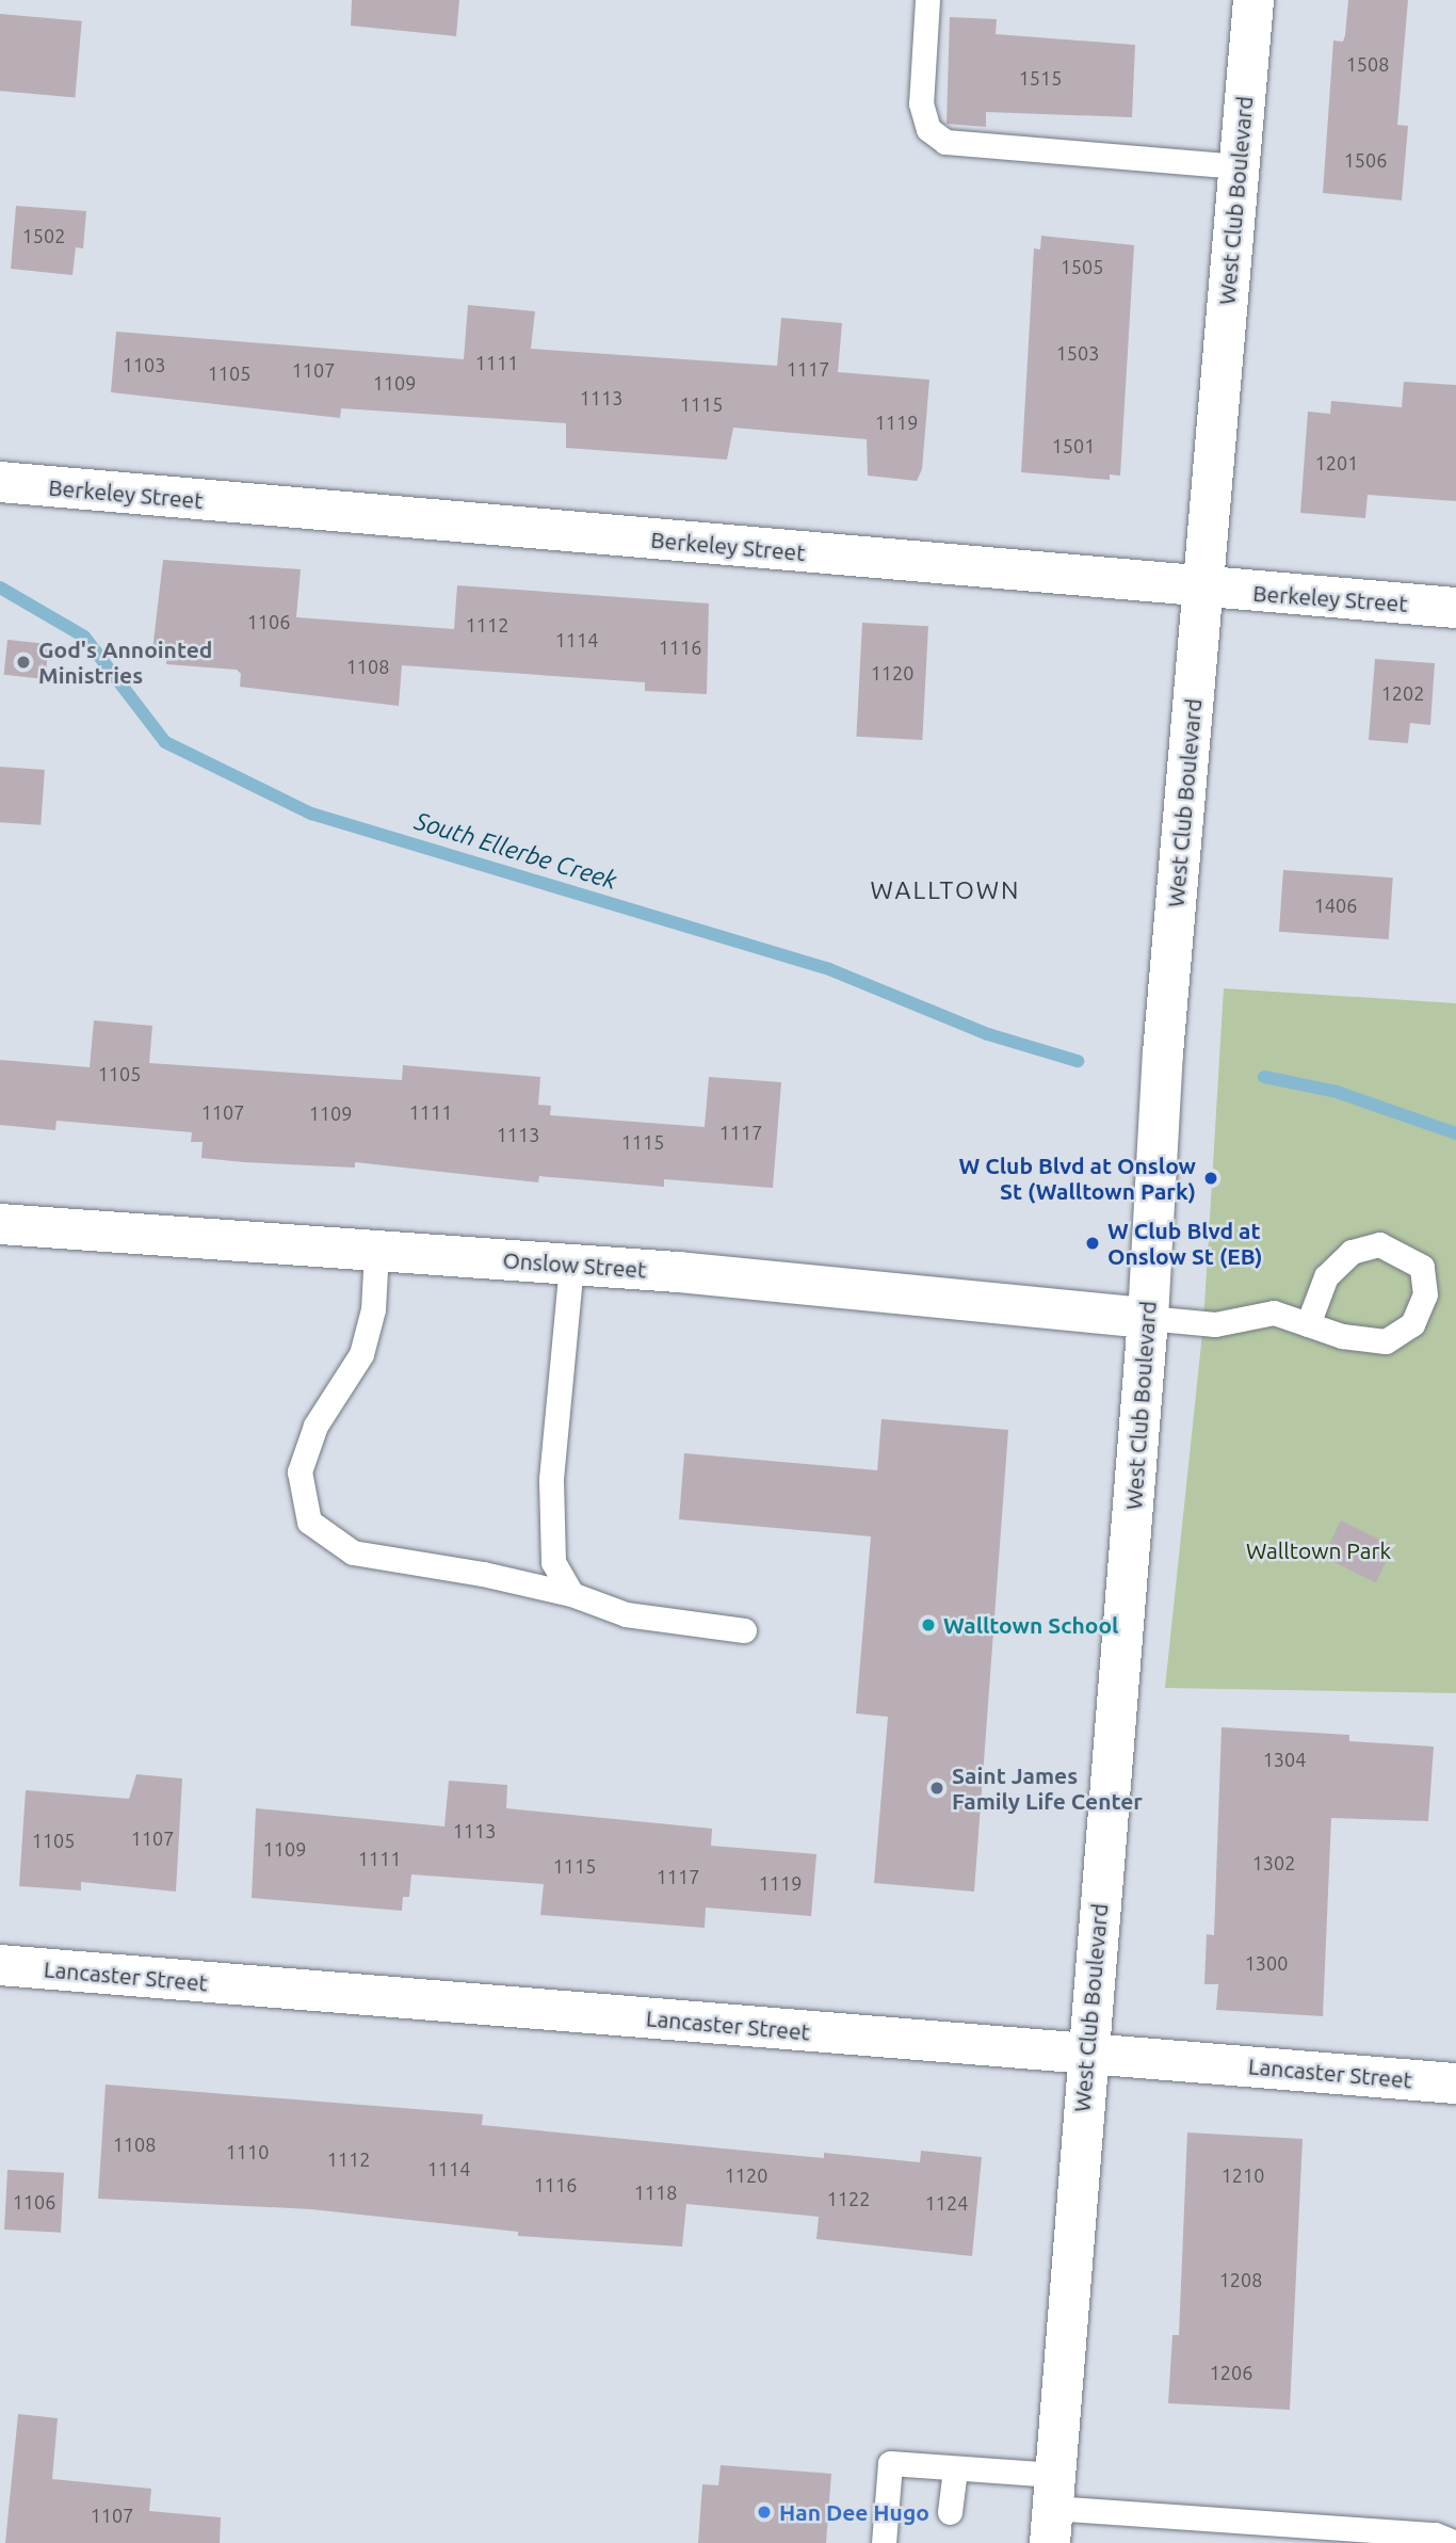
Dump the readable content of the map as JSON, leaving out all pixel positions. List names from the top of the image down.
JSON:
{
  "streets": {
    "street": [
      "West Club Boulevard",
      "Berkeley Street",
      "Onslow Street",
      "Lancaster Street"
    ]
  },
  "crossings": [
    ["West Club Boulevard", "Berkeley Street"],
    ["West Club Boulevard", "Onslow Street"],
    ["West Club Boulevard", "Lancaster Street"]
  ],
  "districts": ["WALLTOWN"],
  "water": ["South Ellerbe Creek"],
  "parks": ["Walltown Park"],
  "places": [
    "God's Annointed Ministries",
    "W Club Blvd at Onslow St (Walltown Park)",
    "W Club Blvd at Onslow St (EB)",
    "Walltown School",
    "Saint James Family Life Center",
    "Han Dee Hugo"
  ],
  "house_numbers": [
    "1508",
    "1515",
    "1506",
    "1502",
    "1505",
    "1503",
    "1111",
    "1103",
    "1117",
    "1107",
    "1105",
    "1109",
    "1113",
    "1115",
    "1119",
    "1501",
    "1201",
    "1106",
    "1112",
    "1114",
    "1116",
    "1108",
    "1120",
    "1202",
    "1406",
    "1105",
    "1107",
    "1111",
    "1109",
    "1117",
    "1113",
    "1115",
    "1304",
    "1113",
    "1107",
    "1105",
    "1109",
    "1111",
    "1302",
    "1115",
    "1117",
    "1119",
    "1300",
    "1108",
    "1110",
    "1112",
    "1114",
    "1120",
    "1210",
    "1116",
    "1118",
    "1122",
    "1106",
    "1124",
    "1208",
    "1206",
    "1107"
  ]
}
